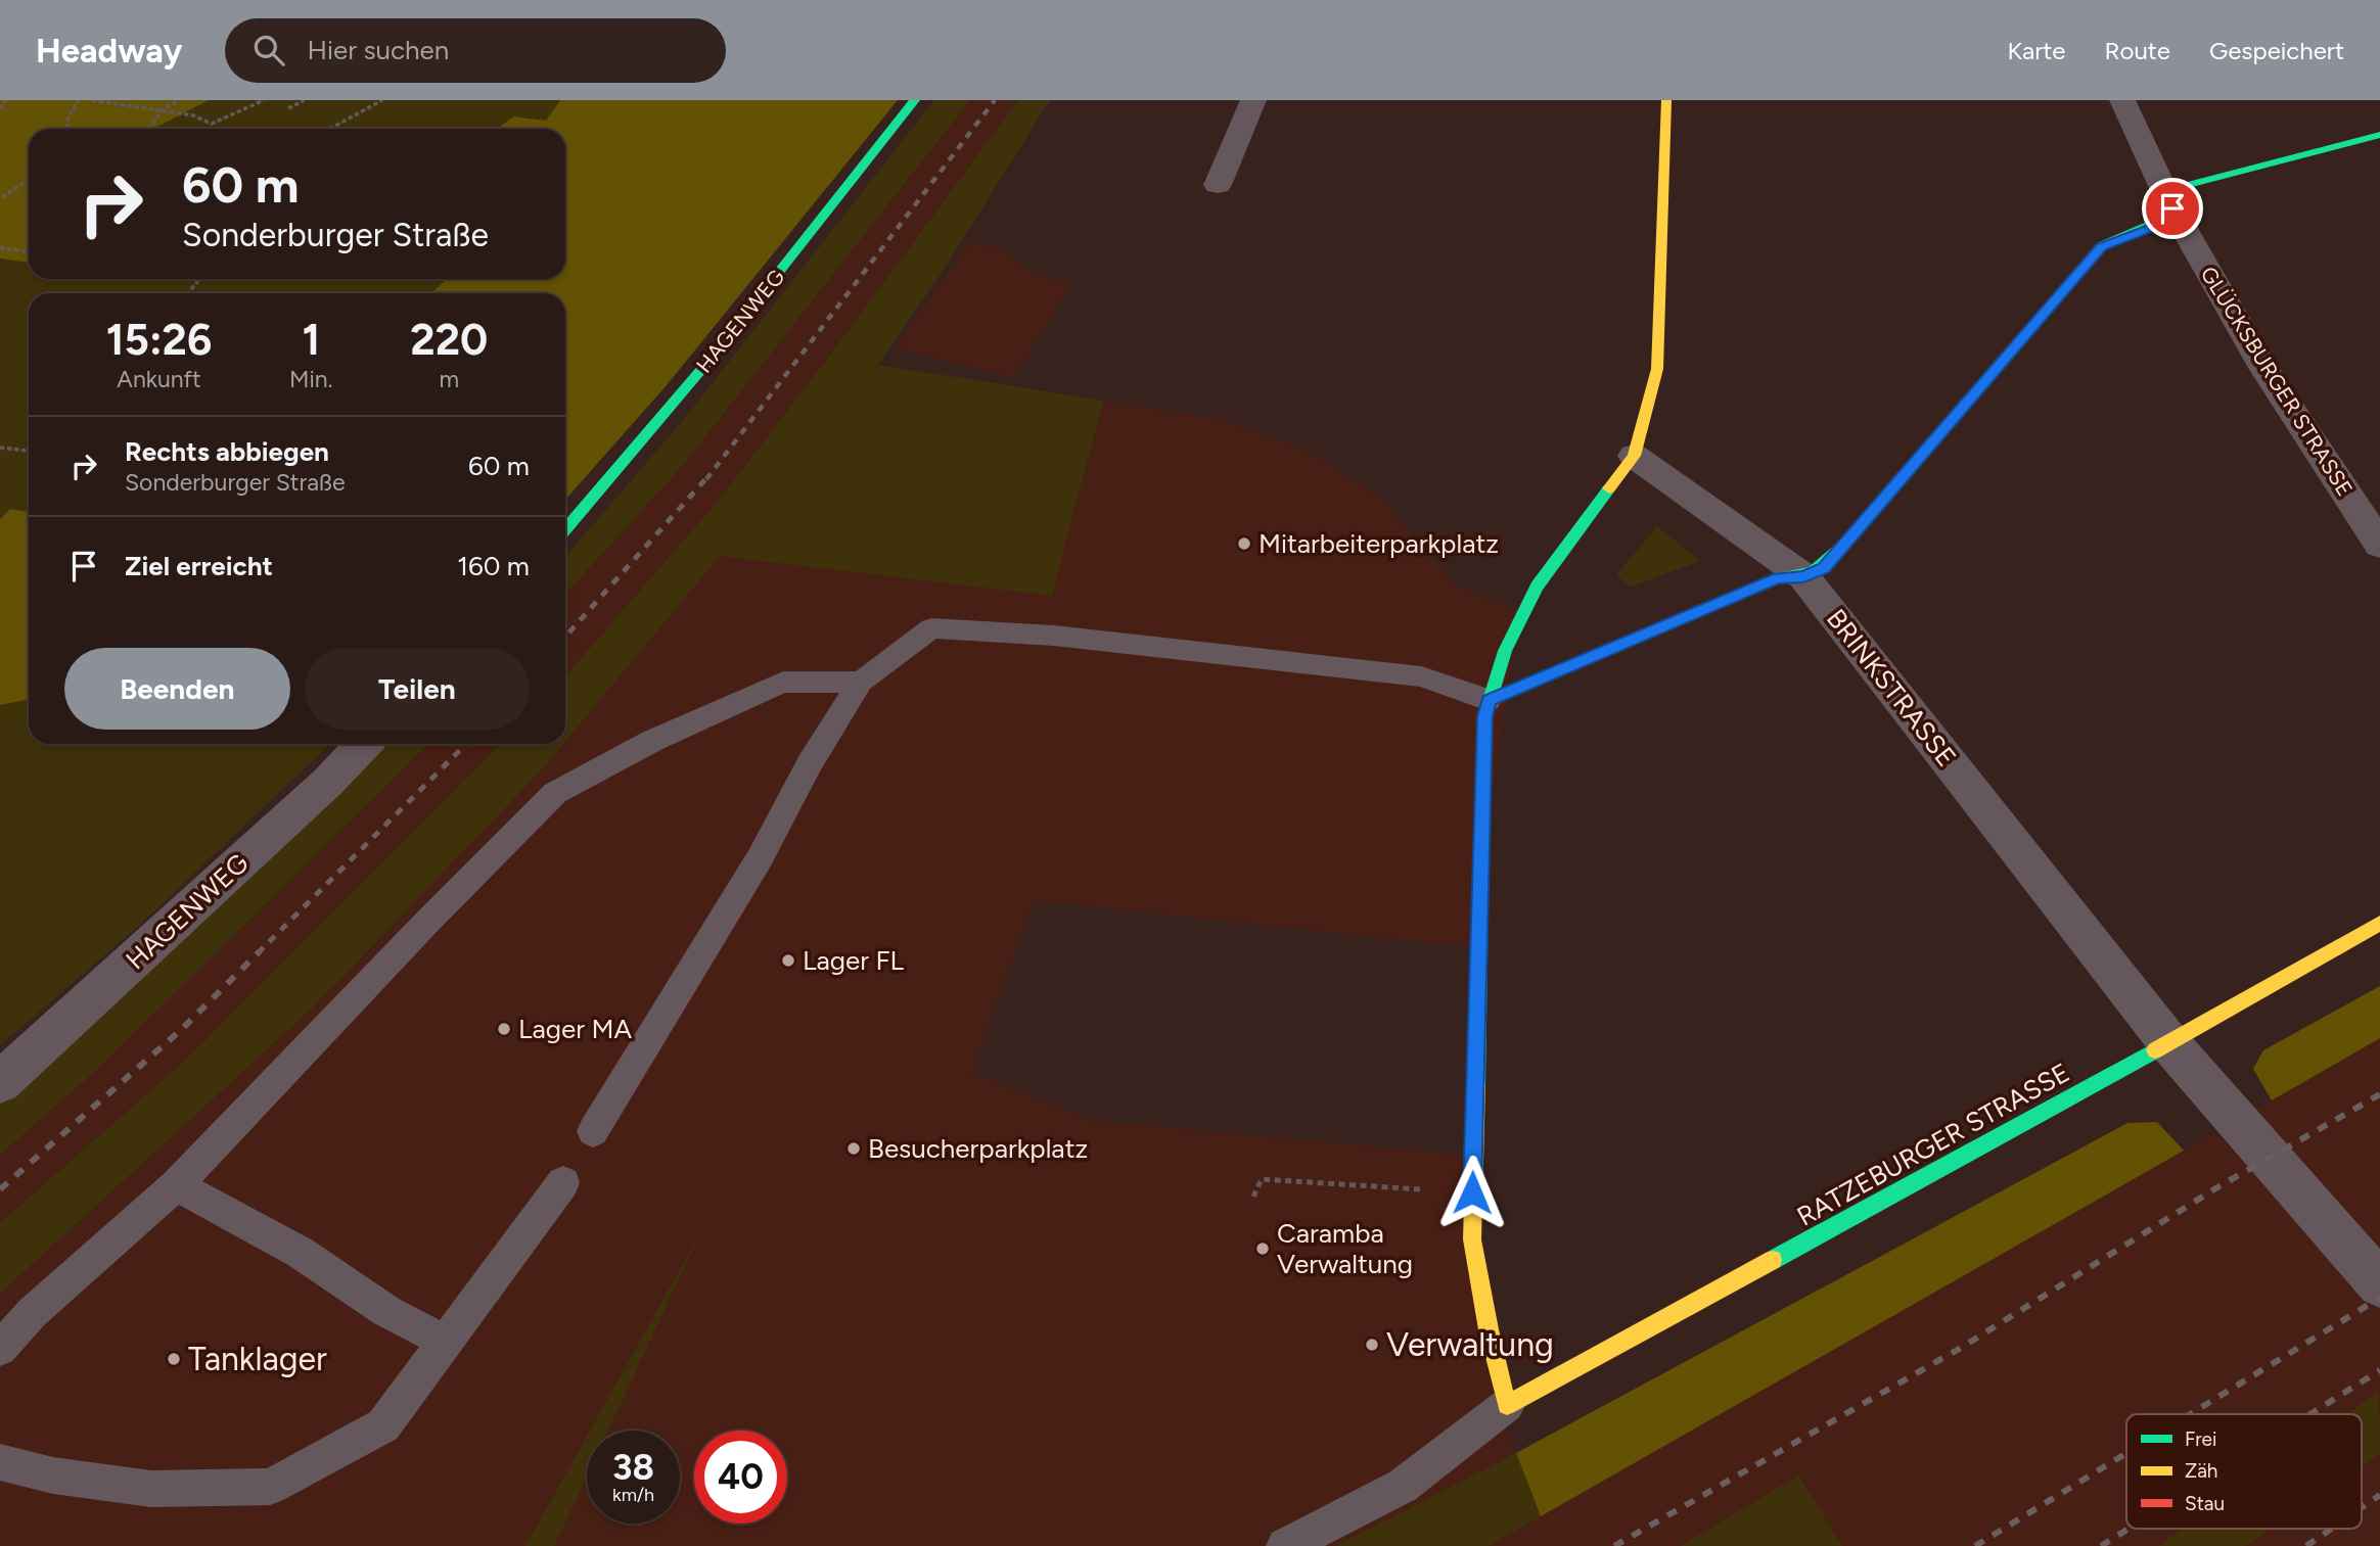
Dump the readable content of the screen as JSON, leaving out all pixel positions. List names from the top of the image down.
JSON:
{
  "streets": {
    "street": [
      "HAGENWEG",
      "GLÜCKSBURGER STRASSE",
      "BRINKSTRASSE",
      "RATZEBURGER STRASSE"
    ]
  },
  "crossings": [
    ["BRINKSTRASSE", "RATZEBURGER STRASSE"]
  ],
  "places": [
    "Mitarbeiterparkplatz",
    "Lager FL",
    "Lager MA",
    "Besucherparkplatz",
    "Caramba Verwaltung",
    "Verwaltung",
    "Tanklager"
  ],
  "legend": ["Frei", "Zäh", "Stau"],
  "page": {
    "header": "Headway",
    "search": "Hier suchen",
    "nav": ["Karte", "Route", "Gespeichert"],
    "turn": ["60 m", "Sonderburger Straße"],
    "eta": [
      "15:26",
      "Ankunft",
      "1",
      "Min.",
      "220",
      "m"
    ],
    "list": [
      {
        "name": "Rechts abbiegen",
        "note": "Sonderburger Straße",
        "value": "60 m"
      },
      {
        "name": "Ziel erreicht",
        "value": "160 m"
      }
    ],
    "buttons": ["Beenden", "Teilen"],
    "speed": "38 km/h",
    "limit": "40"
  }
}
